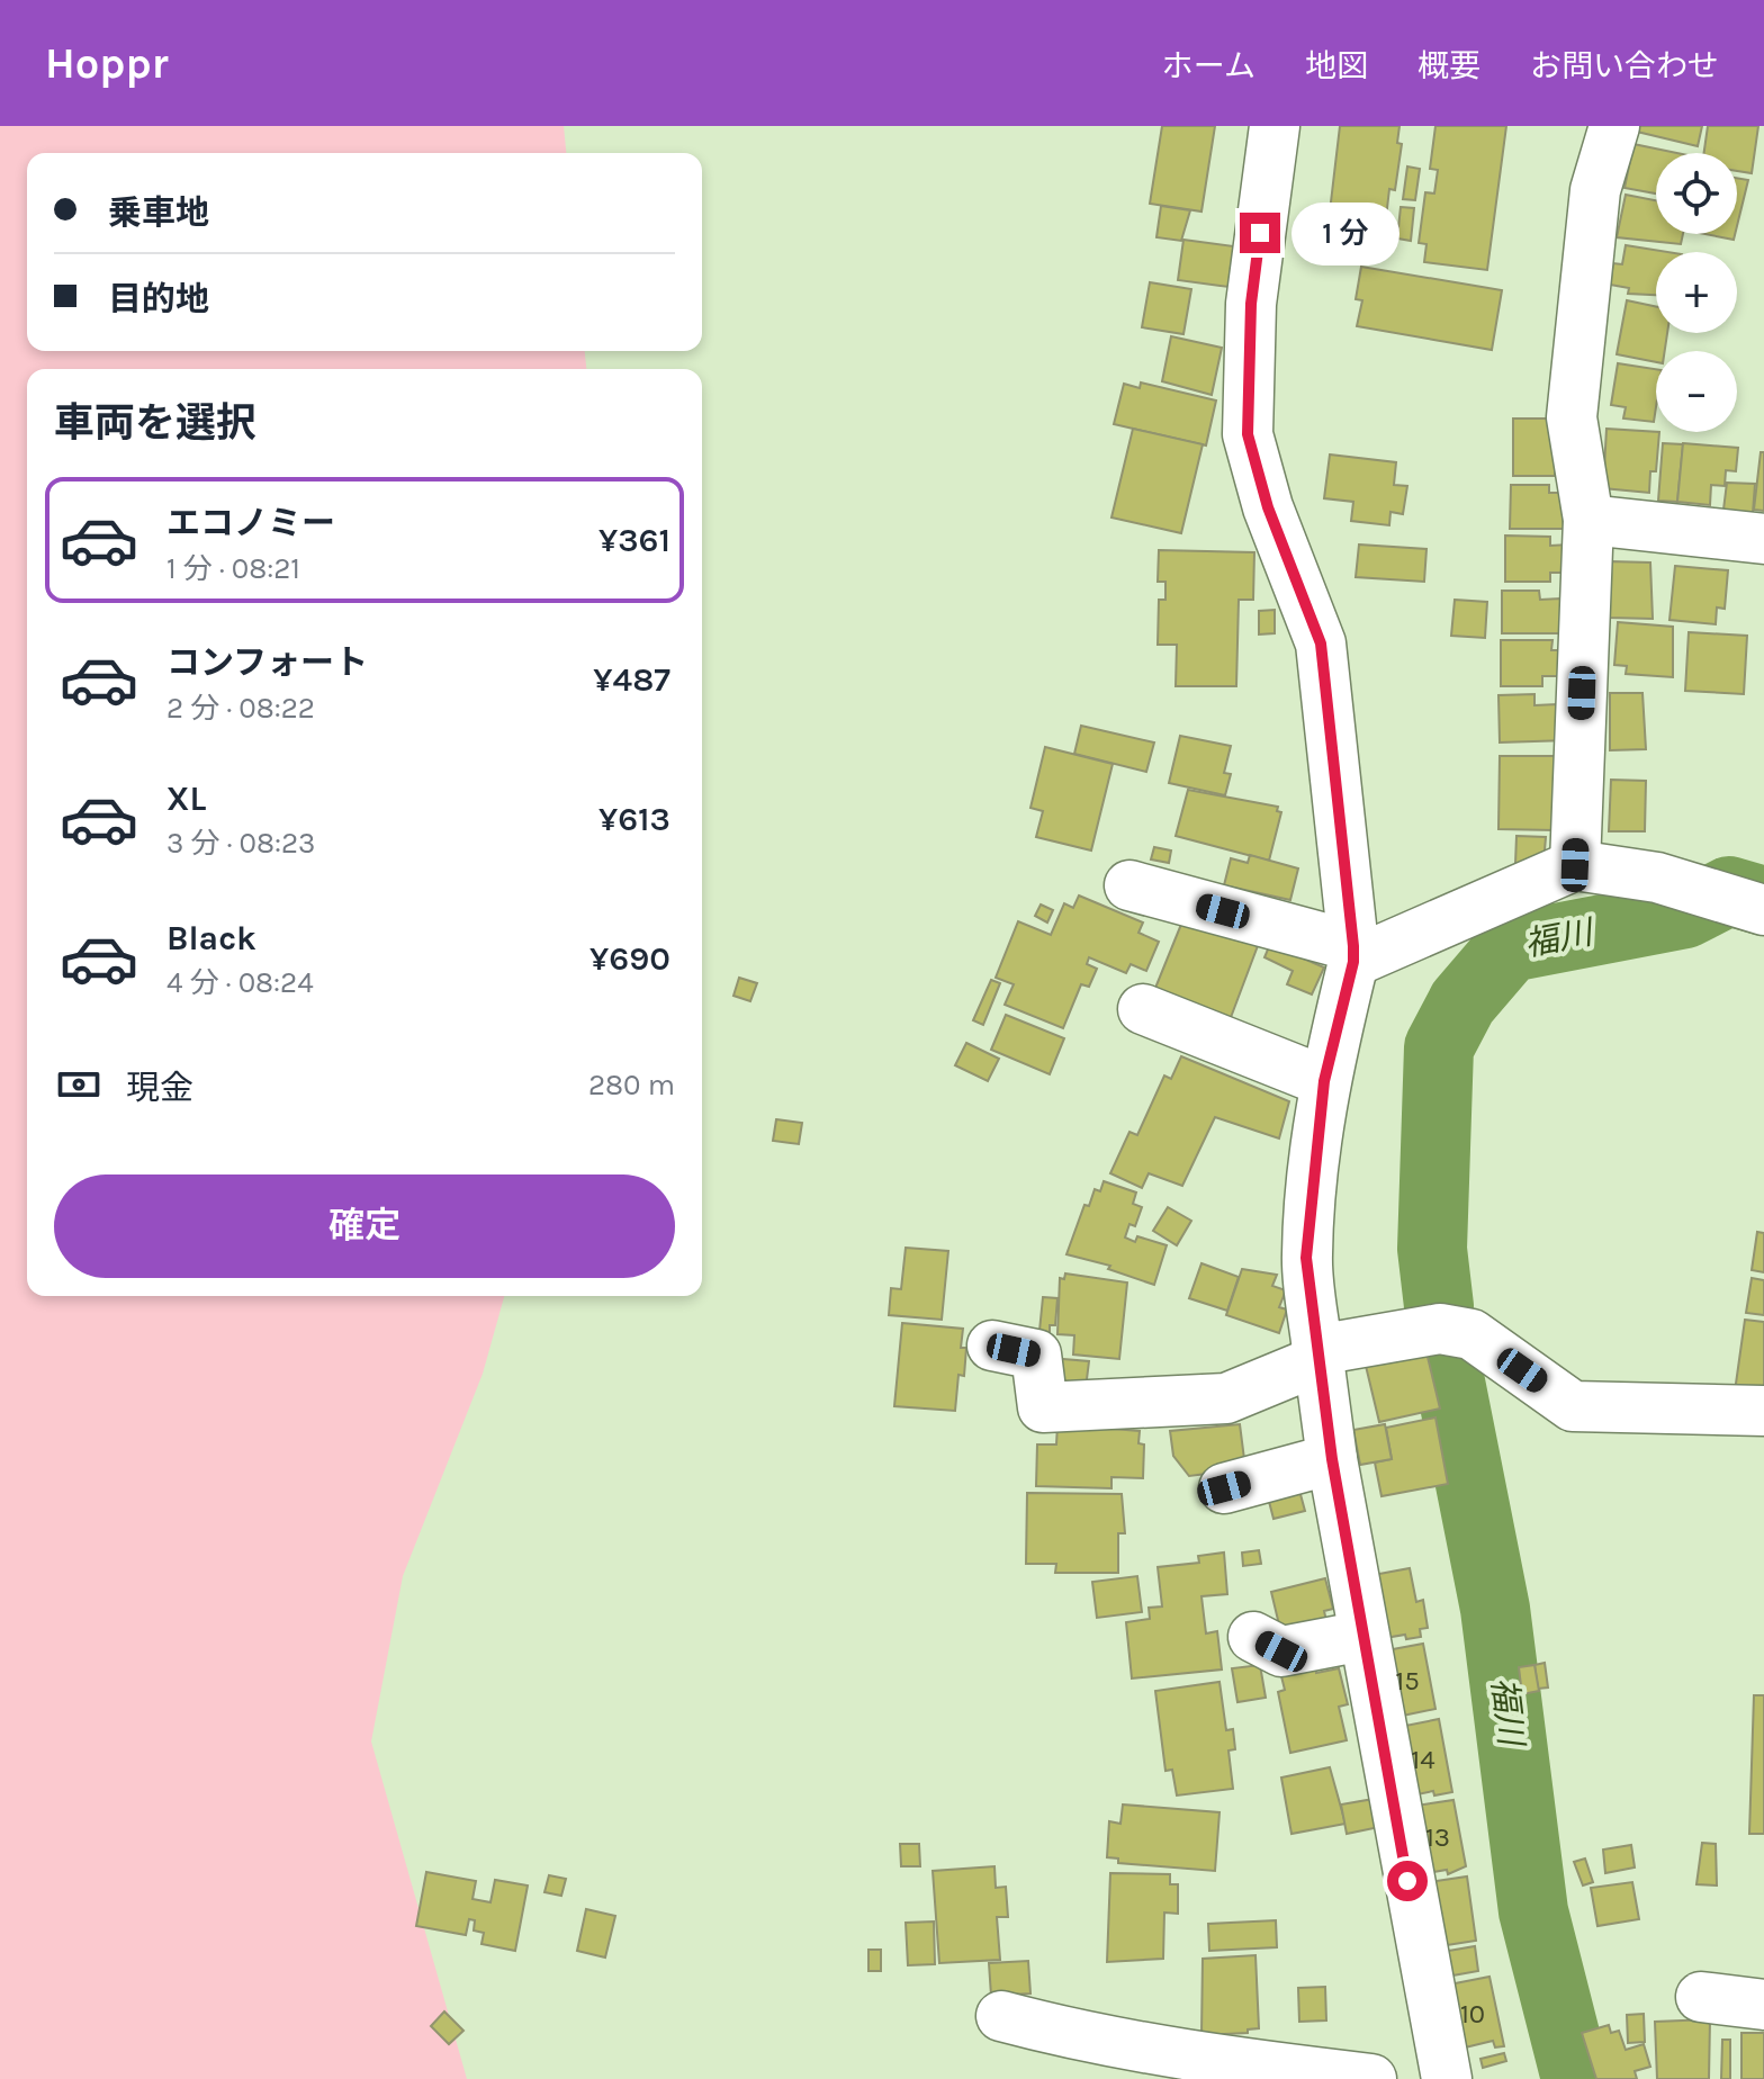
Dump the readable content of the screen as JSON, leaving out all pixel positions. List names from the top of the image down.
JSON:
{
  "water": ["福川"],
  "house_numbers": [
    "15",
    "14",
    "13",
    "10"
  ],
  "page": {
    "header": "Hoppr",
    "nav": [
      "ホーム",
      "地図",
      "概要",
      "お問い合わせ"
    ],
    "map_buttons": ["+", "−"],
    "banner": ["乗車地", "目的地"],
    "bubble": "1 分",
    "heading": "車両を選択",
    "list": [
      {
        "name": "エコノミー",
        "note": "1 分 · 08:21",
        "value": "¥361"
      },
      {
        "name": "コンフォート",
        "note": "2 分 · 08:22",
        "value": "¥487"
      },
      {
        "name": "XL",
        "note": "3 分 · 08:23",
        "value": "¥613"
      },
      {
        "name": "Black",
        "note": "4 分 · 08:24",
        "value": "¥690"
      }
    ],
    "pay": ["現金", "280 m"],
    "buttons": "確定"
  }
}
